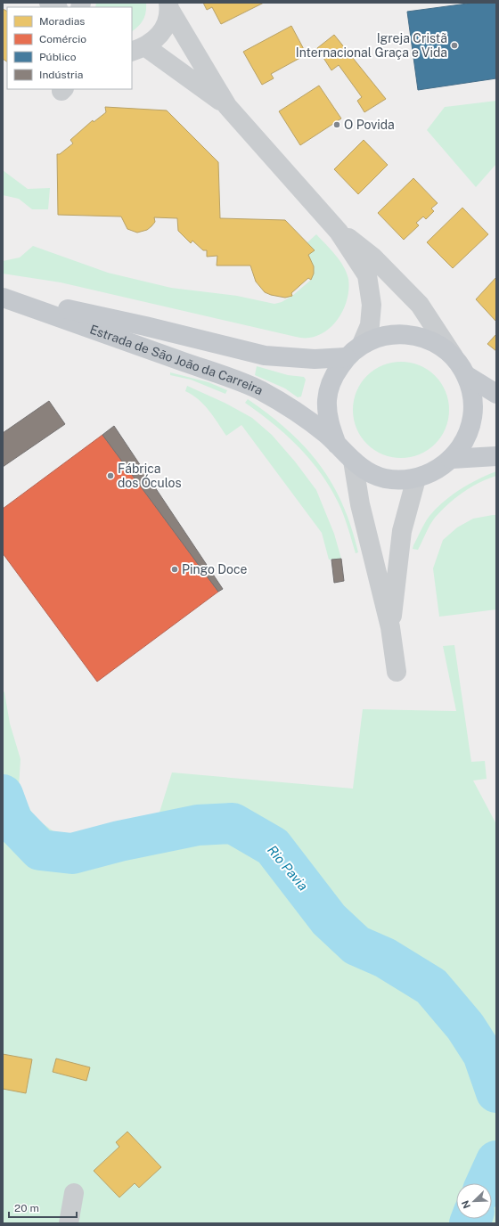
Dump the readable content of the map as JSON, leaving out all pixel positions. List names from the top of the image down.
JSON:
{
  "streets": {
    "main road": ["Estrada de São João da Carreira"]
  },
  "water": ["Rio Pavia"],
  "places": [
    "Igreja Cristã Internacional Graça e Vida",
    "O Povida",
    "Fábrica dos Óculos",
    "Pingo Doce"
  ],
  "legend": [
    "Moradias",
    "Comércio",
    "Público",
    "Indústria"
  ],
  "scale_bar": "20 m",
  "north": "bottom left"
}
